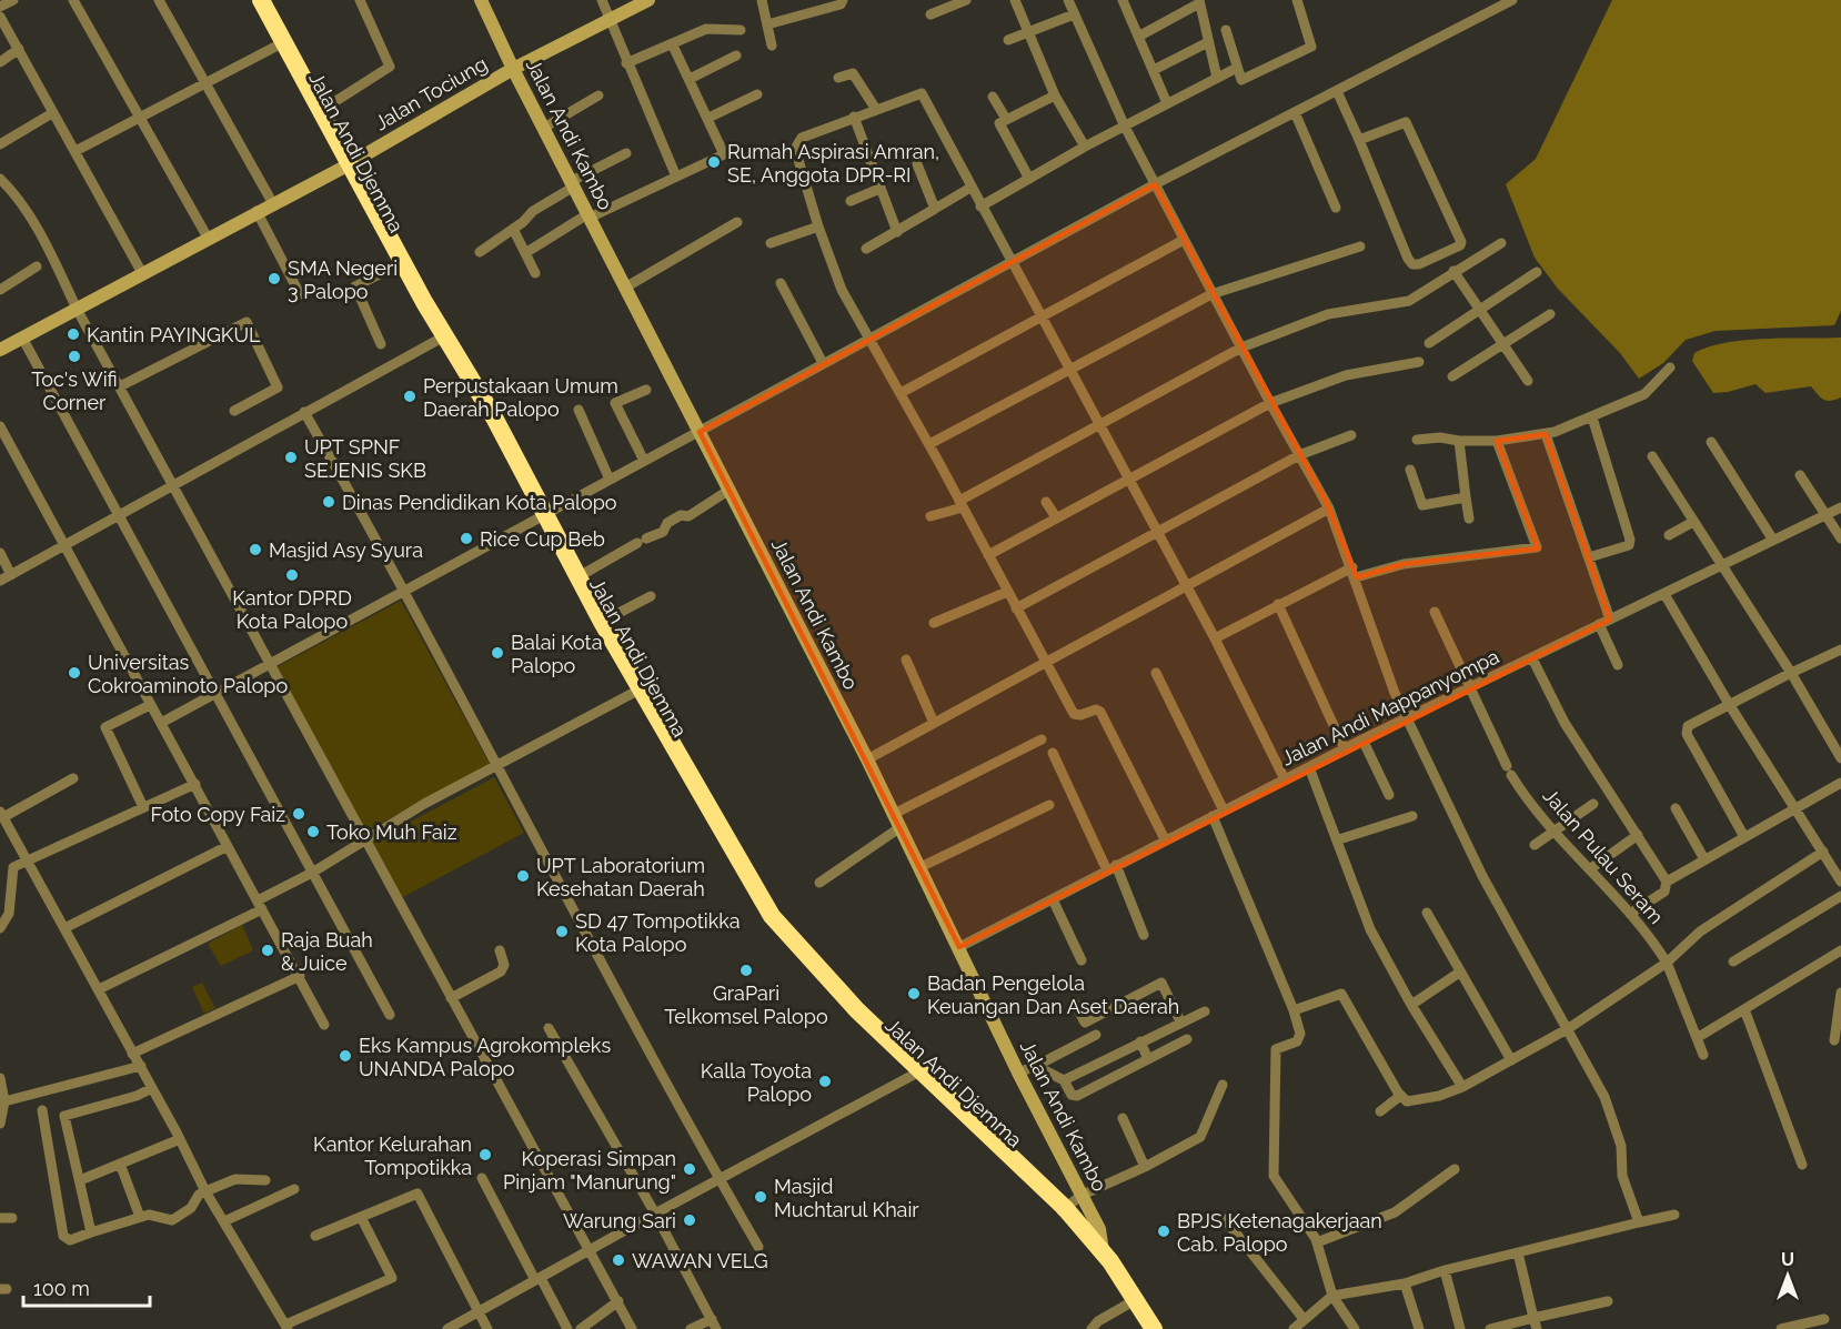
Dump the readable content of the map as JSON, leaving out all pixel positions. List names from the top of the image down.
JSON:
{
  "streets": {
    "highway": ["Jalan Andi Djemma"],
    "street": [
      "Jalan Tociung",
      "Jalan Andi Kambo",
      "Jalan Andi Mappanyompa",
      "Jalan Pulau Seram"
    ]
  },
  "crossings": [
    ["Jalan Tociung", "Jalan Andi Kambo"],
    ["Jalan Tociung", "Jalan Andi Djemma"],
    ["Jalan Andi Kambo", "Jalan Andi Djemma"],
    ["Jalan Andi Kambo", "Jalan Andi Mappanyompa"],
    ["Jalan Andi Mappanyompa", "Jalan Pulau Seram"]
  ],
  "places": [
    "Rumah Aspirasi Amran, SE, Anggota DPR-RI",
    "SMA Negeri 3 Palopo",
    "Kantin PAYINGKUL",
    "Toc's Wifi Corner",
    "Perpustakaan Umum Daerah Palopo",
    "UPT SPNF SEJENIS SKB",
    "Dinas Pendidikan Kota Palopo",
    "Rice Cup Beb",
    "Masjid Asy Syura",
    "Kantor DPRD Kota Palopo",
    "Balai Kota Palopo",
    "Universitas Cokroaminoto Palopo",
    "Foto Copy Faiz",
    "Toko Muh Faiz",
    "UPT Laboratorium Kesehatan Daerah",
    "SD 47 Tompotikka Kota Palopo",
    "Raja Buah & Juice",
    "GraPari Telkomsel Palopo",
    "Badan Pengelola Keuangan Dan Aset Daerah",
    "Eks Kampus Agrokompleks UNANDA Palopo",
    "Kalla Toyota Palopo",
    "Kantor Kelurahan Tompotikka",
    "Koperasi Simpan Pinjam \"Manurung\"",
    "Masjid Muchtarul Khair",
    "Warung Sari",
    "BPJS Ketenagakerjaan Cab. Palopo",
    "WAWAN VELG"
  ],
  "scale_bar": "100 m",
  "north": "top"
}
